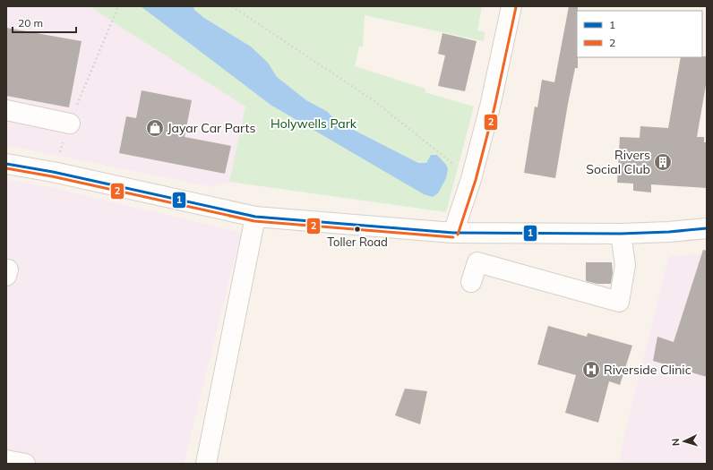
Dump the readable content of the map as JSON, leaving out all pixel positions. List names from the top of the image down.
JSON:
{
  "parks": ["Holywells Park"],
  "places": {
    "shop": ["Jayar Car Parts"],
    "building": ["Rivers Social Club"],
    "other": ["Toller Road"],
    "hospital": ["Riverside Clinic"]
  },
  "lines": ["transit line 2", "transit line 1"],
  "legend": ["1", "2"],
  "scale_bar": "20 m",
  "north": "left"
}
